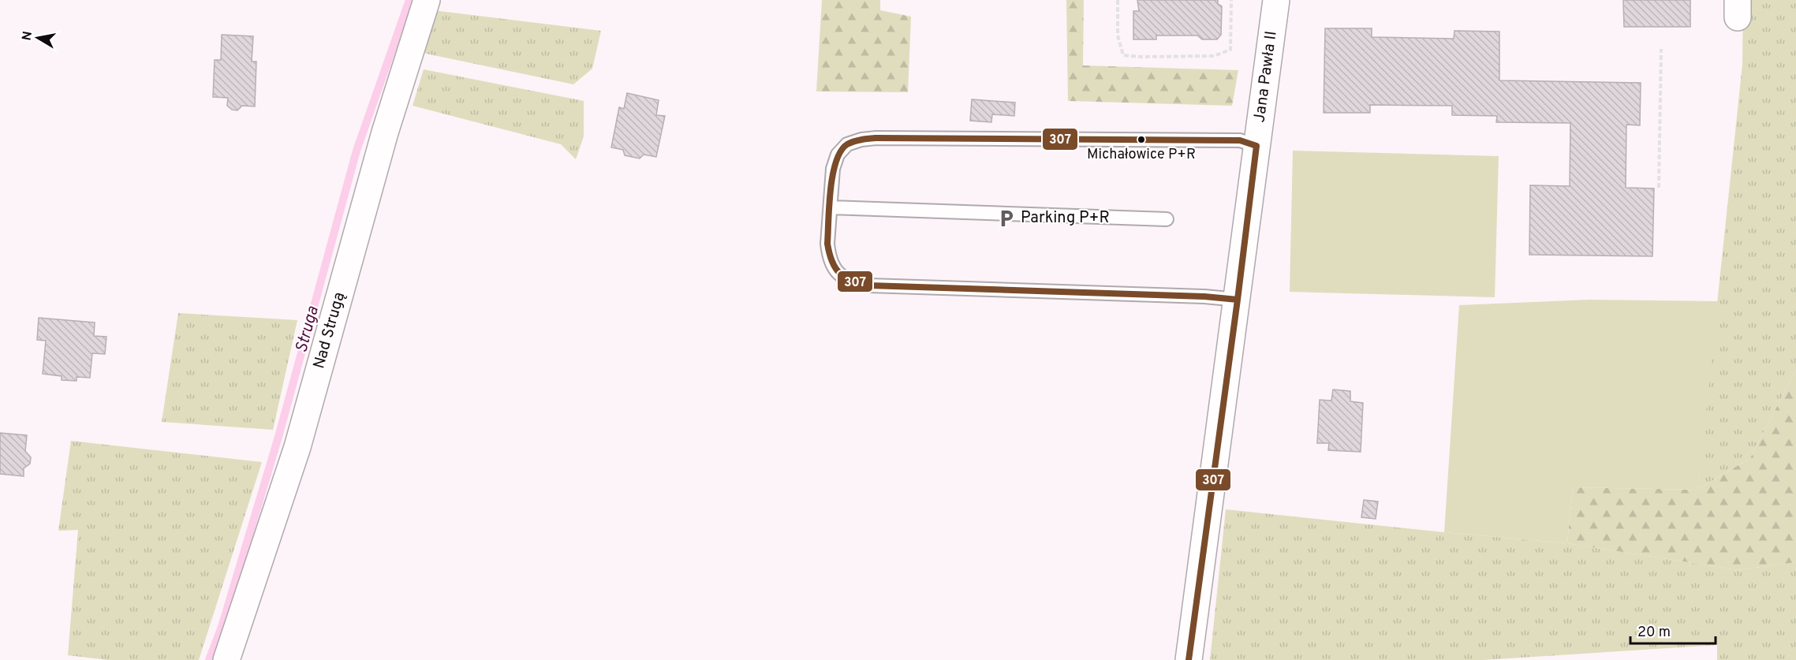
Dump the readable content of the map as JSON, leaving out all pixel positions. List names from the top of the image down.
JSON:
{
  "streets": {
    "street": ["Jana Pawła II", "Nad Strugą"]
  },
  "water": ["Struga"],
  "places": {
    "other": ["Michałowice P+R"],
    "parking": ["Parking P+R"]
  },
  "lines": ["transit line 307"],
  "scale_bar": "20 m",
  "north": "left"
}
